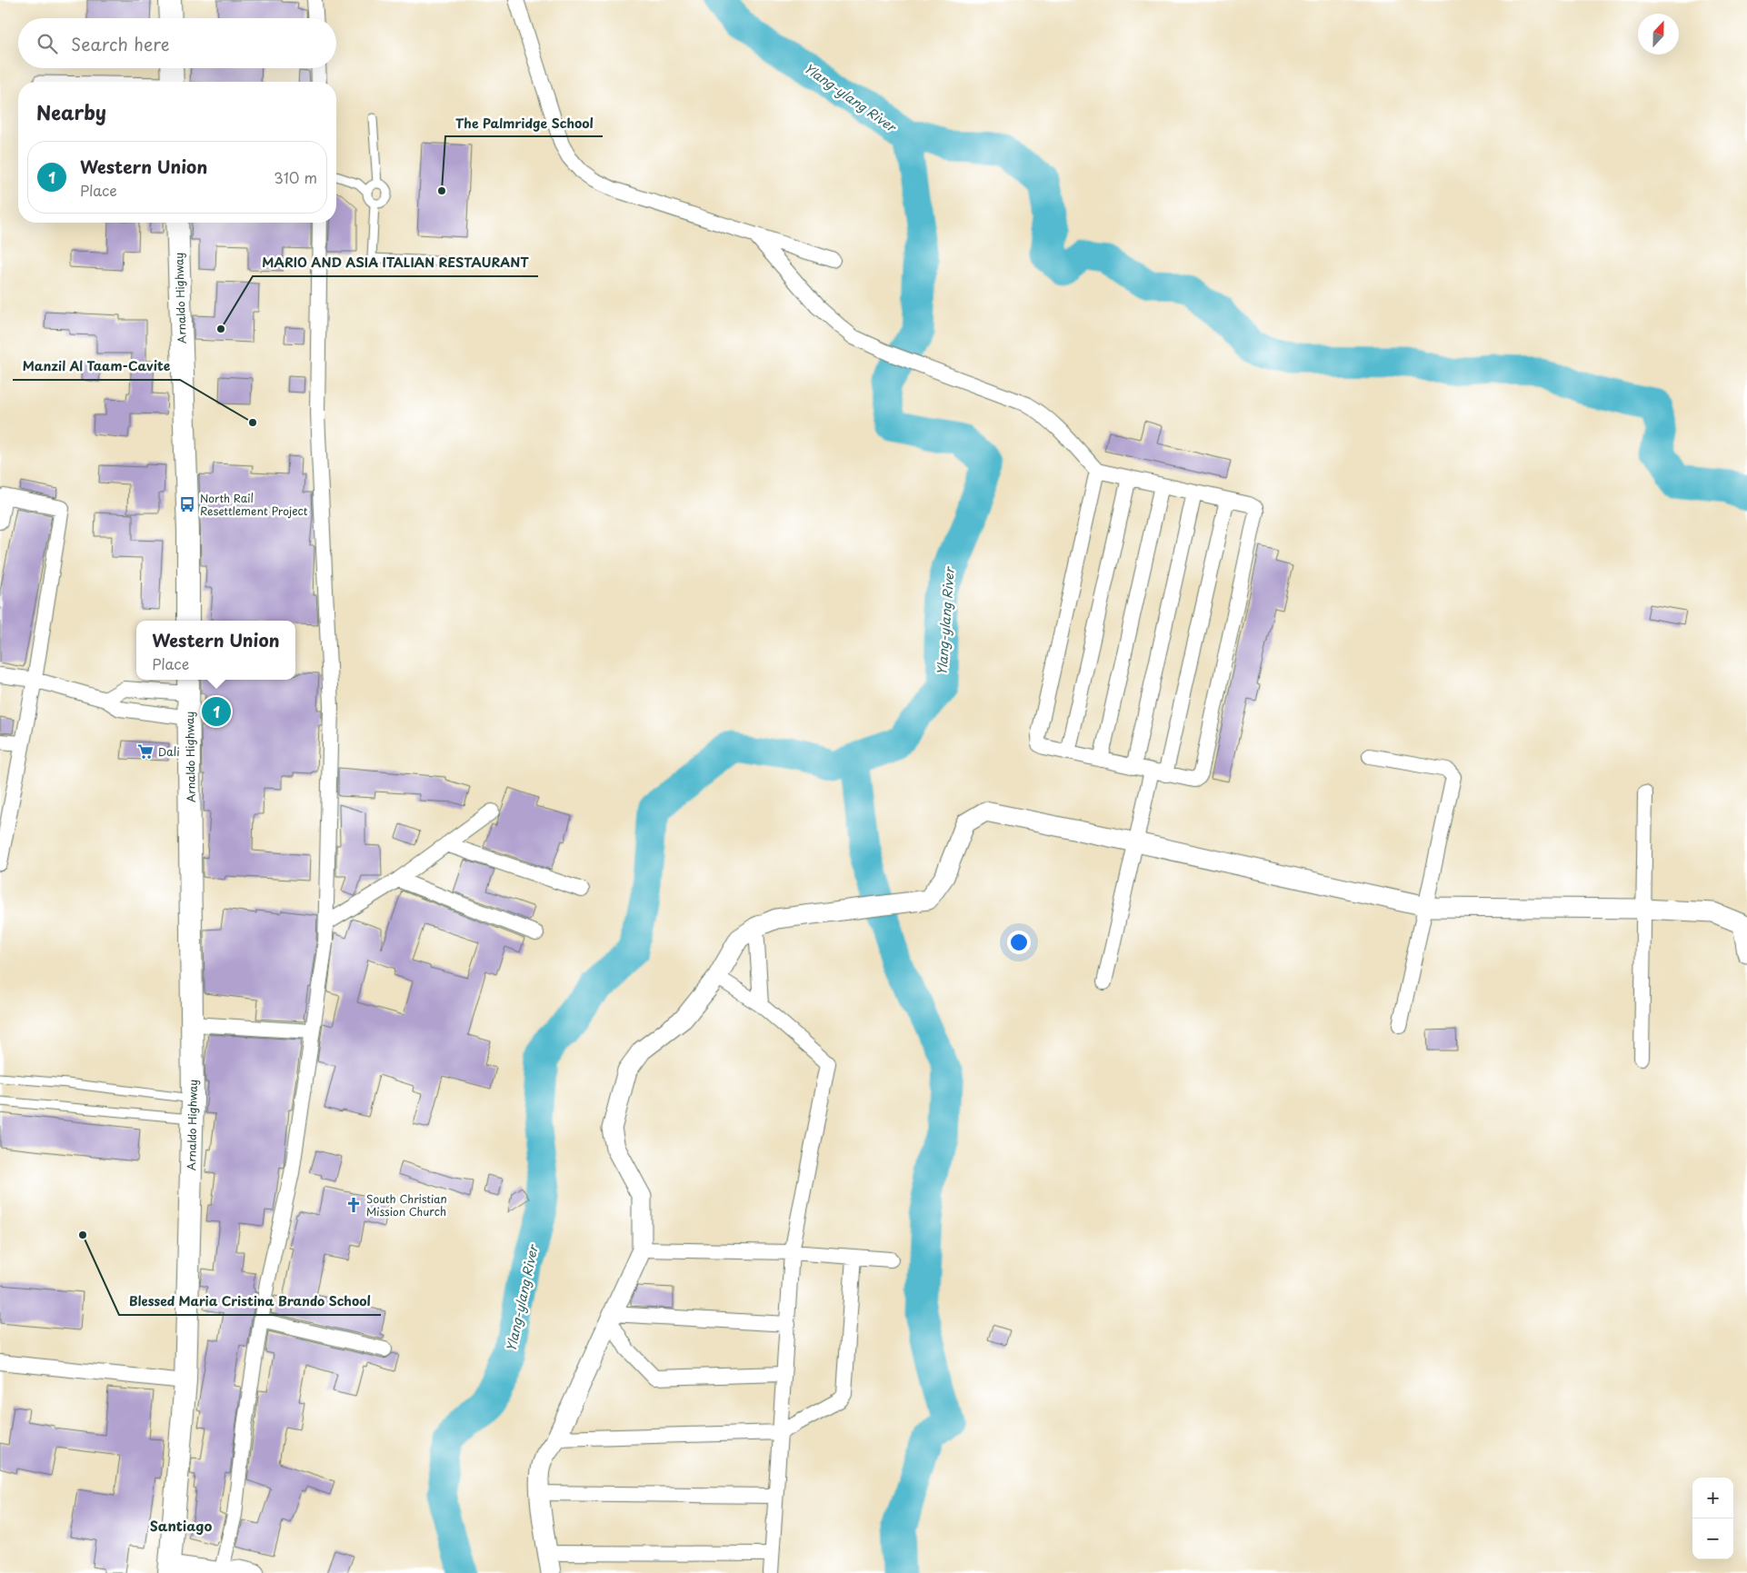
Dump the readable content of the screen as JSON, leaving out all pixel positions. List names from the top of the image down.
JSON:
{
  "streets": {
    "main road": ["Arnaldo Highway"]
  },
  "districts": ["Santiago"],
  "water": ["Ylang-ylang River"],
  "places": {
    "other": [
      "The Palmridge School",
      "MARIO AND ASIA ITALIAN RESTAURANT",
      "Manzil Al Taam-Cavite",
      "Blessed Maria Cristina Brando School"
    ],
    "bus stop": ["North Rail Resettlement Project"],
    "supermarket": ["Dali"],
    "church": ["South Christian Mission Church"]
  },
  "north": "top",
  "page": {
    "search": "Search here",
    "heading": "Nearby",
    "list": [
      {
        "mark": "1",
        "name": "Western Union",
        "note": "Place",
        "value": "310 m"
      }
    ],
    "popup": ["Western Union", "Place"],
    "pins": "1",
    "map_buttons": ["+", "−"]
  }
}
